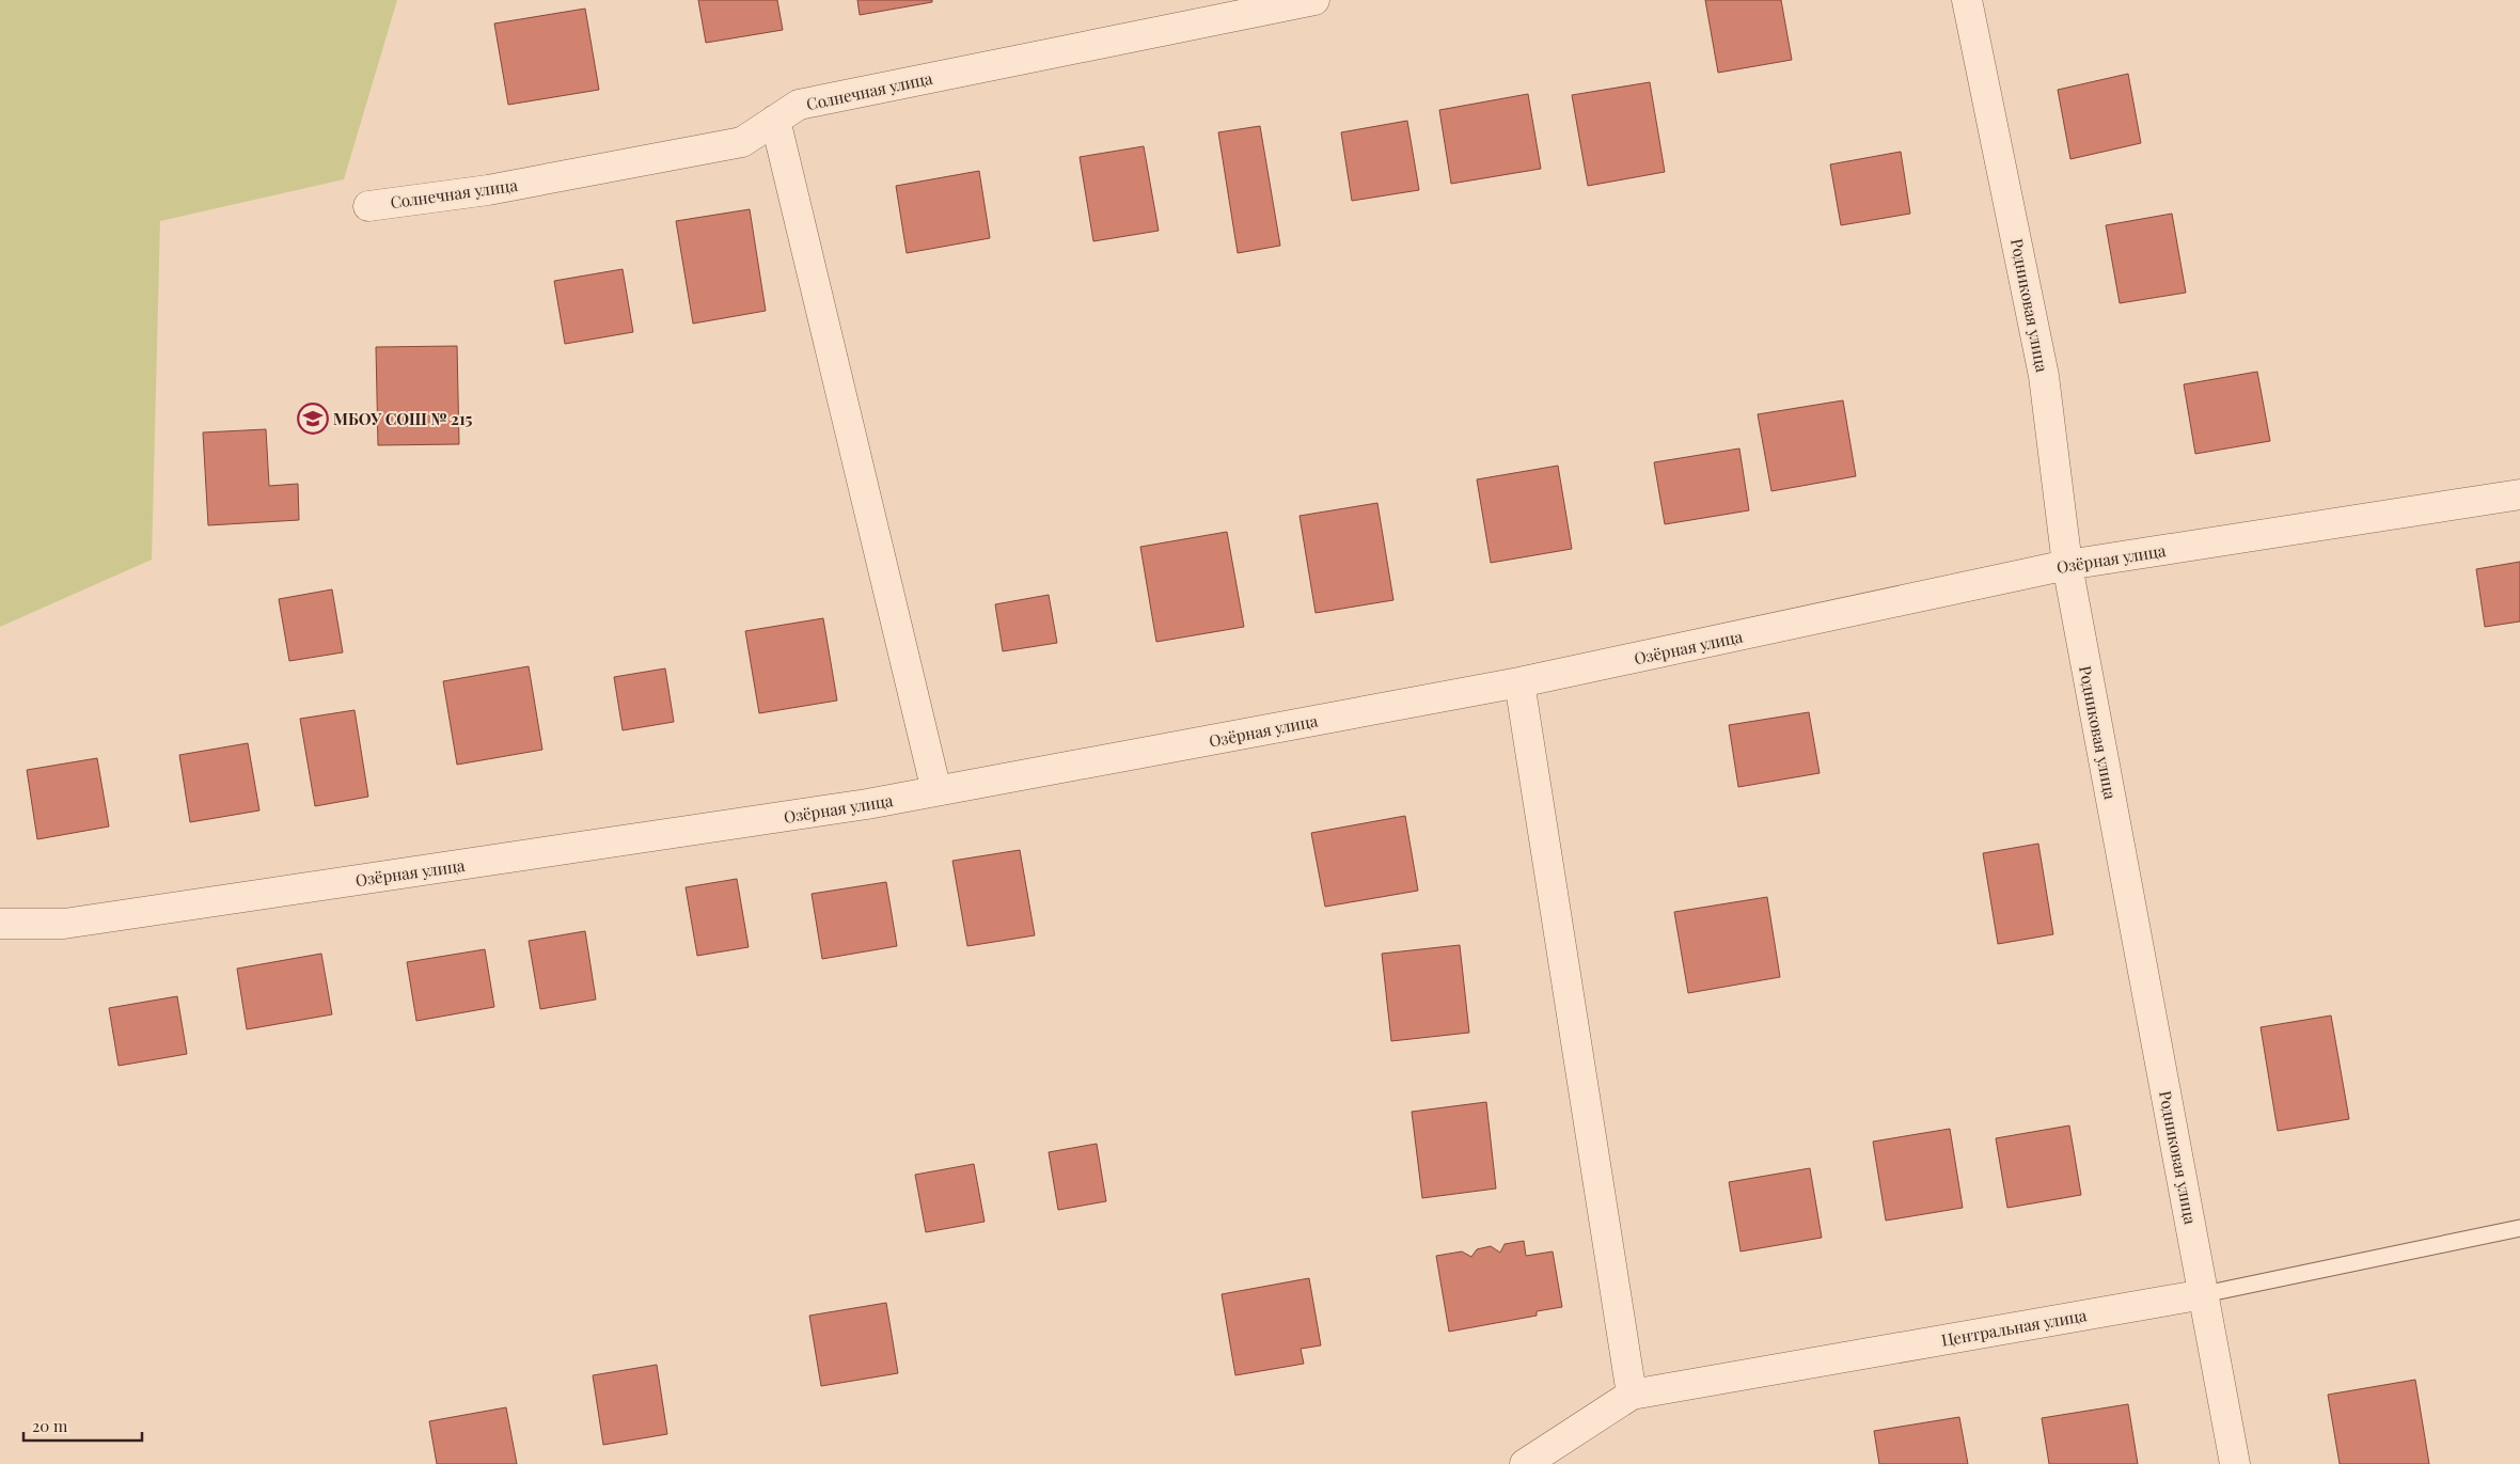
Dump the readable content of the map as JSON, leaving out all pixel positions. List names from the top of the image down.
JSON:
{
  "streets": {
    "street": [
      "Солнечная улица",
      "Родниковая улица",
      "Озёрная улица",
      "Центральная улица"
    ]
  },
  "crossings": [
    ["Родниковая улица", "Озёрная улица"],
    ["Родниковая улица", "Центральная улица"]
  ],
  "places": {
    "school or university": ["МБОУ СОШ № 215"]
  },
  "scale_bar": "20 m"
}
